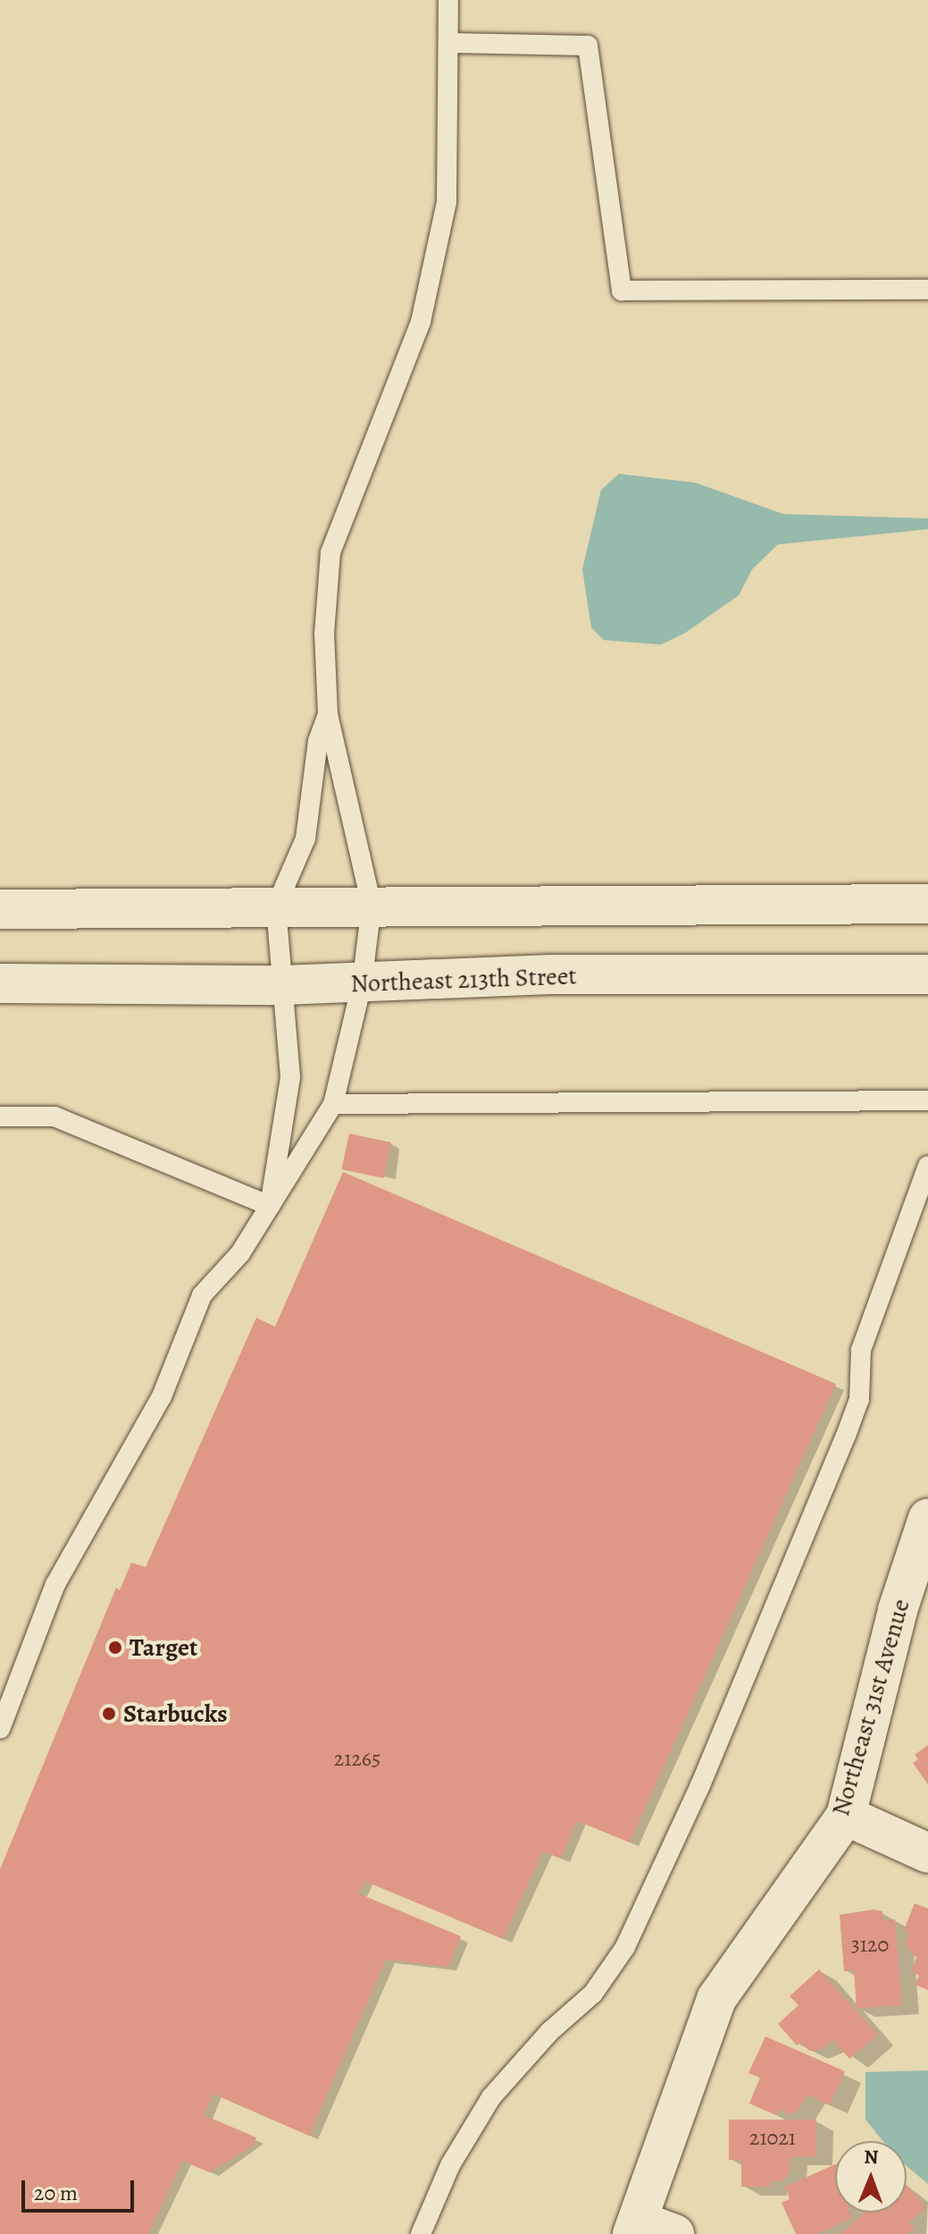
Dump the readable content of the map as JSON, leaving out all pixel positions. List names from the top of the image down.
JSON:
{
  "streets": {
    "street": ["Northeast 213th Street", "Northeast 31st Avenue"]
  },
  "places": ["Target", "Starbucks"],
  "house_numbers": ["21265", "3120", "21021"],
  "scale_bar": "20 m",
  "north": "top"
}
